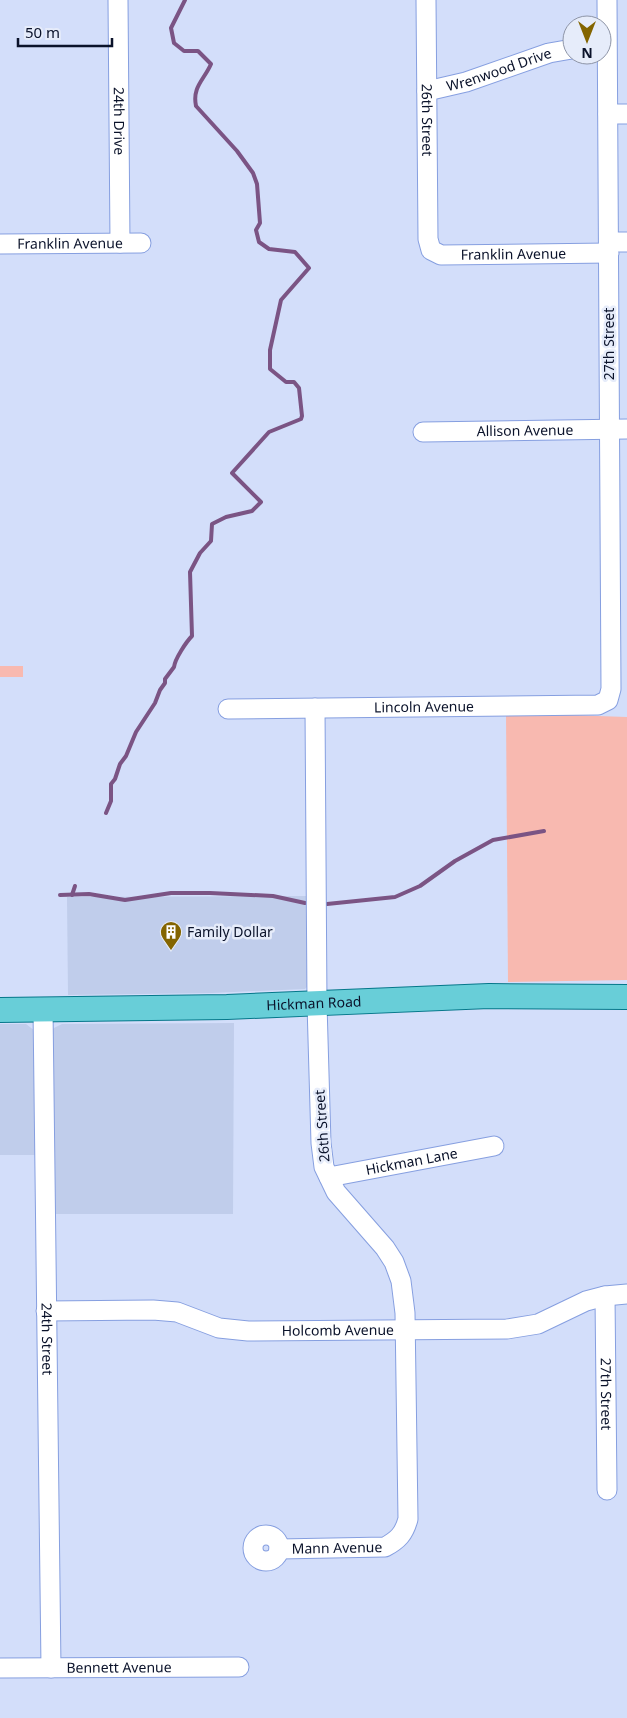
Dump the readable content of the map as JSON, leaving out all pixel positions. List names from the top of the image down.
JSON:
{
  "streets": {
    "main road": ["Hickman Road"],
    "street": [
      "Wrenwood Drive",
      "26th Street",
      "24th Drive",
      "Franklin Avenue",
      "27th Street",
      "Allison Avenue",
      "Lincoln Avenue",
      "Hickman Lane",
      "Holcomb Avenue",
      "24th Street",
      "Mann Avenue",
      "Bennett Avenue"
    ]
  },
  "crossings": [
    ["Wrenwood Drive", "26th Street"],
    ["26th Street", "Franklin Avenue"],
    ["26th Street", "Lincoln Avenue"],
    ["26th Street", "Hickman Road"],
    ["26th Street", "Hickman Lane"],
    ["26th Street", "Holcomb Avenue"],
    ["26th Street", "Mann Avenue"],
    ["24th Drive", "Franklin Avenue"],
    ["Franklin Avenue", "27th Street"],
    ["27th Street", "Allison Avenue"],
    ["27th Street", "Lincoln Avenue"],
    ["27th Street", "Holcomb Avenue"],
    ["Hickman Road", "24th Street"],
    ["Holcomb Avenue", "24th Street"],
    ["24th Street", "Bennett Avenue"]
  ],
  "places": {
    "building": ["Family Dollar"]
  },
  "scale_bar": "50 m",
  "north": "bottom"
}
